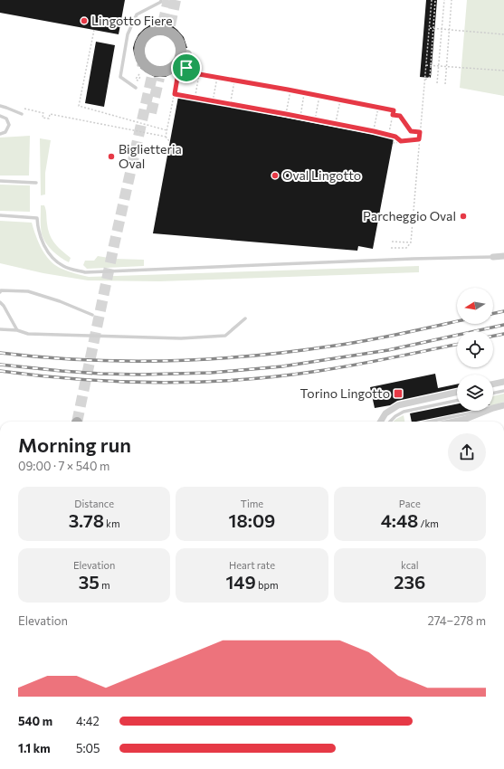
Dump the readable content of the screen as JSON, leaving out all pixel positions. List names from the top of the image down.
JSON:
{
  "places": {
    "other": [
      "Lingotto Fiere",
      "Biglietteria Oval",
      "Oval Lingotto",
      "Parcheggio Oval"
    ],
    "transit": ["Torino Lingotto"]
  },
  "north": "left",
  "page": {
    "heading": ["Morning run", "09:00 · 7 × 540 m"],
    "stats": [
      ["Distance", "3.78 km"],
      ["Time", "18:09"],
      ["Pace", "4:48 /km"],
      ["Elevation", "35 m"],
      ["Heart rate", "149 bpm"],
      ["kcal", "236"]
    ],
    "chart": ["Elevation", "274–278 m"],
    "list": [
      {
        "name": "540 m",
        "note": "4:42"
      },
      {
        "name": "1.1 km",
        "note": "5:05"
      }
    ]
  }
}
